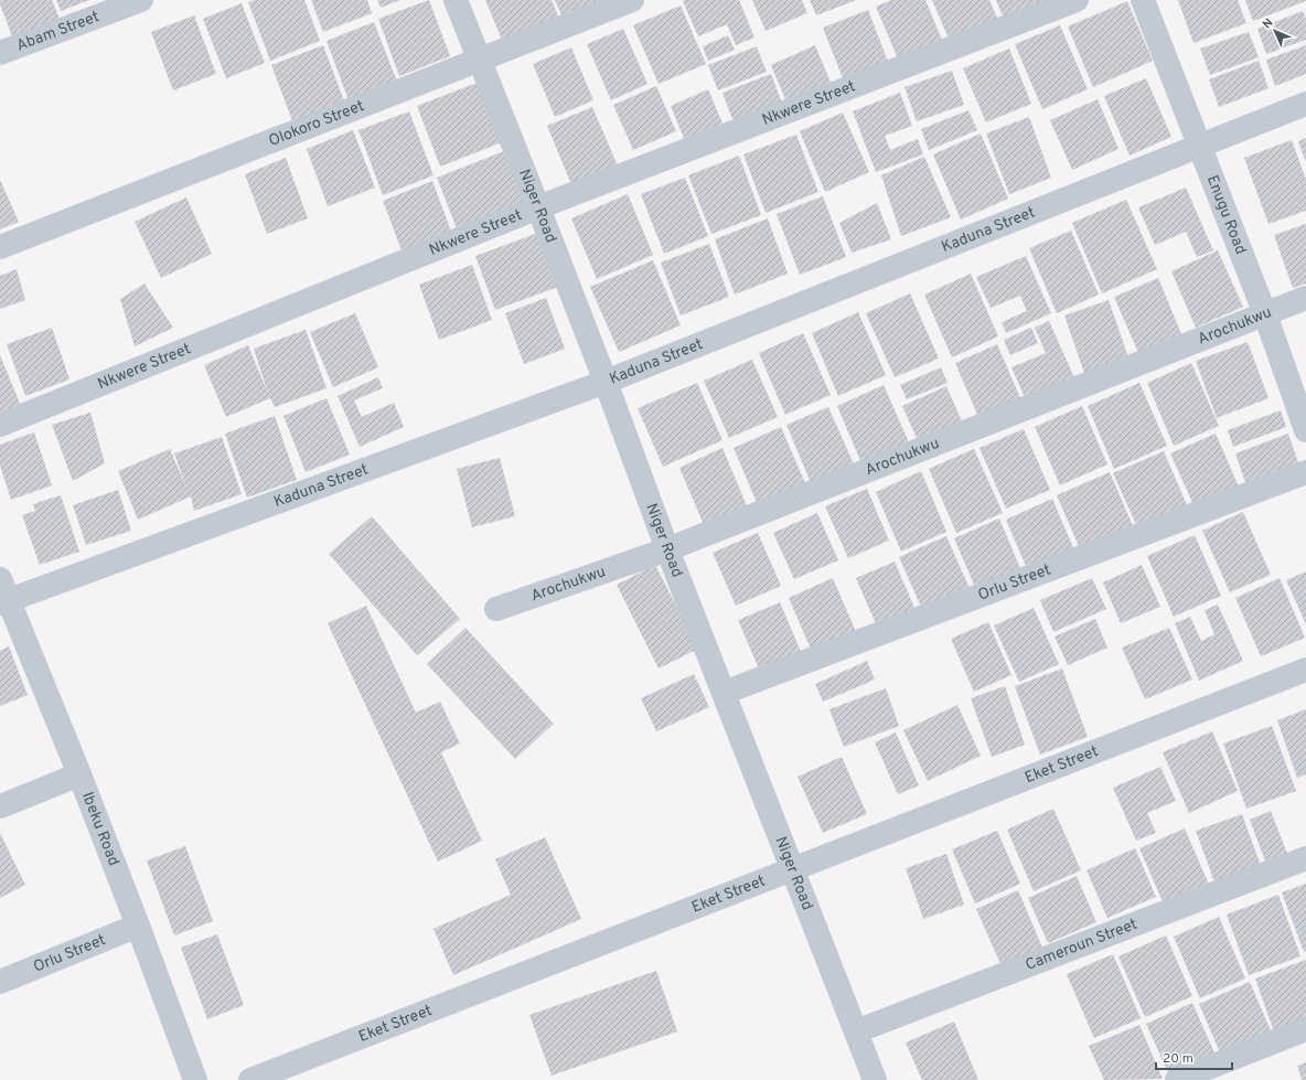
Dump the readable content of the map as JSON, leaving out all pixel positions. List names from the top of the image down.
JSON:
{
  "streets": {
    "street": [
      "Abam Street",
      "Nkwere Street",
      "Olokoro Street",
      "Niger Road",
      "Enugu Road",
      "Kaduna Street",
      "Arochukwu",
      "Orlu Street",
      "Eket Street",
      "Ibeku Road",
      "Cameroun Street"
    ]
  },
  "crossings": [
    ["Nkwere Street", "Niger Road"],
    ["Olokoro Street", "Niger Road"],
    ["Niger Road", "Kaduna Street"],
    ["Niger Road", "Arochukwu"],
    ["Niger Road", "Orlu Street"],
    ["Niger Road", "Eket Street"],
    ["Niger Road", "Cameroun Street"],
    ["Enugu Road", "Kaduna Street"],
    ["Enugu Road", "Arochukwu"],
    ["Kaduna Street", "Ibeku Road"],
    ["Orlu Street", "Ibeku Road"]
  ],
  "scale_bar": "20 m",
  "north": "top left"
}
